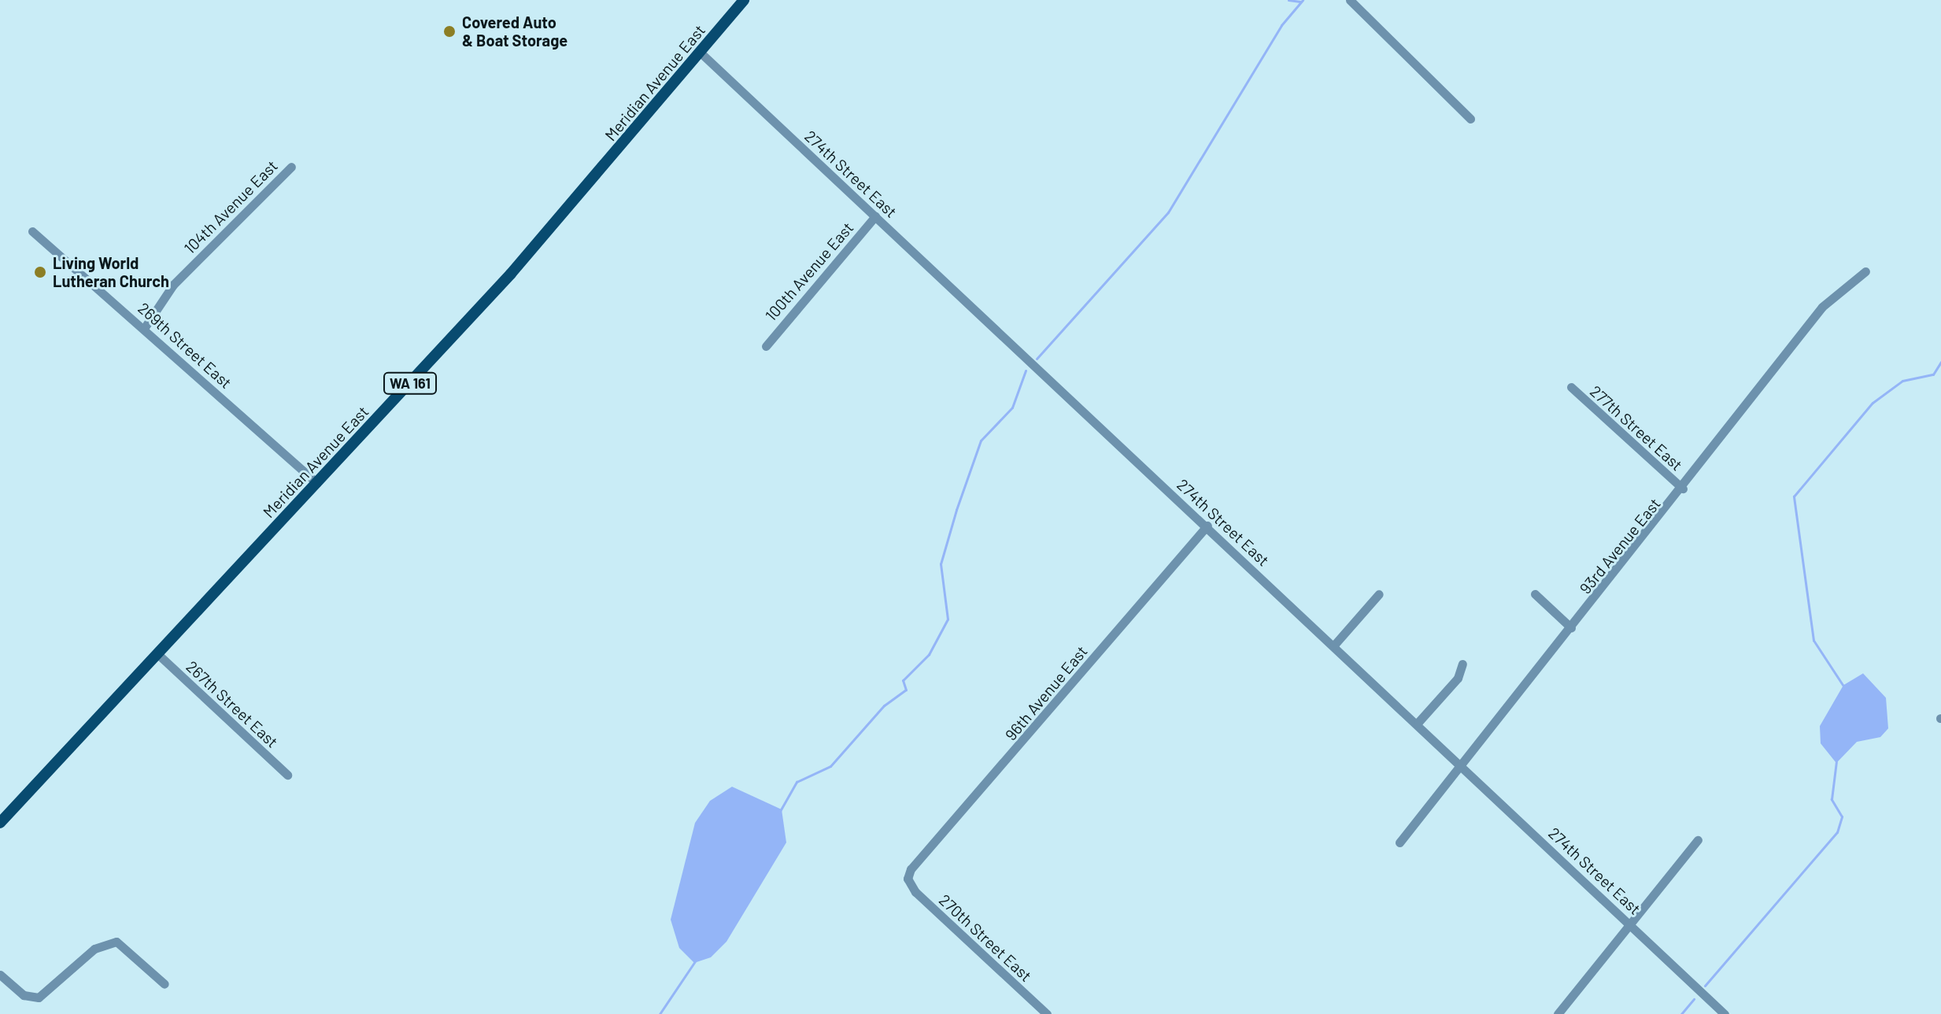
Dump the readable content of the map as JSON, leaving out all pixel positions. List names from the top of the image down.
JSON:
{
  "streets": {
    "main road": ["Meridian Avenue East", "WA 161"],
    "street": [
      "274th Street East",
      "104th Avenue East",
      "100th Avenue East",
      "269th Street East",
      "277th Street East",
      "93rd Avenue East",
      "96th Avenue East",
      "267th Street East",
      "270th Street East"
    ]
  },
  "crossings": [
    ["Meridian Avenue East", "274th Street East"],
    ["Meridian Avenue East", "269th Street East"],
    ["Meridian Avenue East", "267th Street East"],
    ["274th Street East", "100th Avenue East"],
    ["274th Street East", "93rd Avenue East"],
    ["274th Street East", "96th Avenue East"],
    ["104th Avenue East", "269th Street East"],
    ["277th Street East", "93rd Avenue East"],
    ["96th Avenue East", "270th Street East"]
  ],
  "places": ["Covered Auto & Boat Storage", "Living World Lutheran Church"]
}
